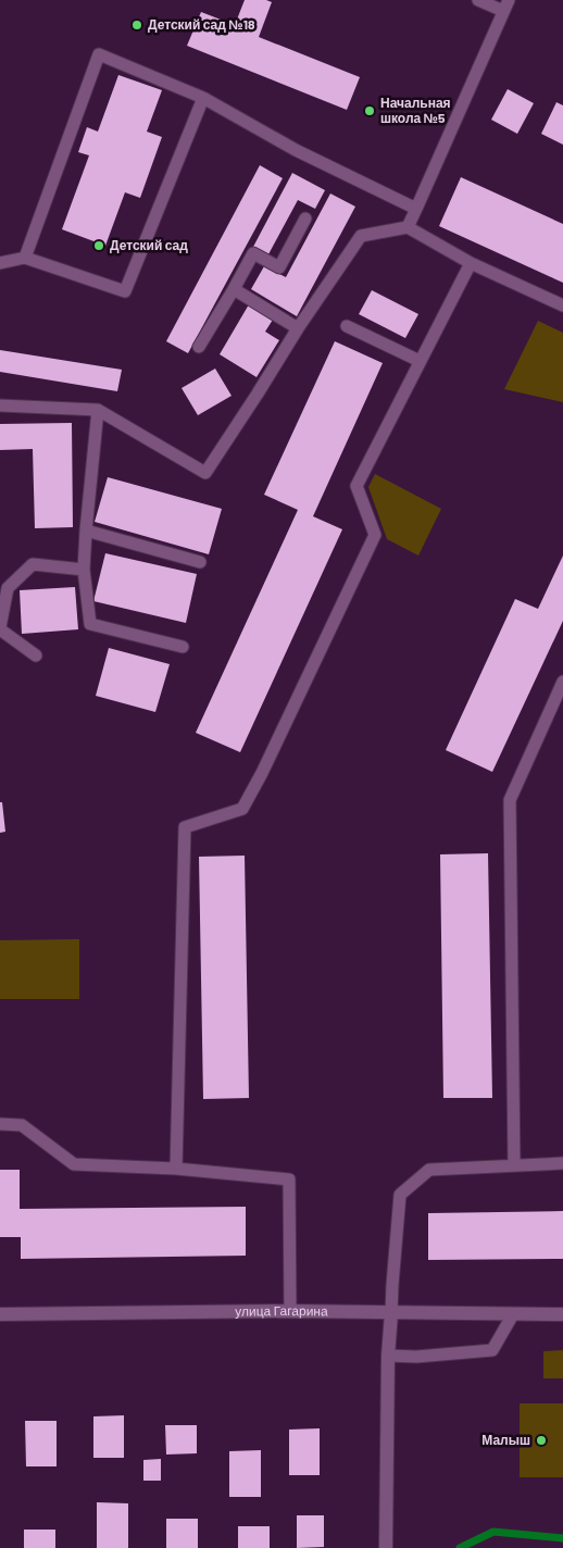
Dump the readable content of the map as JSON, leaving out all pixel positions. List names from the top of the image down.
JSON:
{
  "streets": {
    "street": ["улица Гагарина"]
  },
  "places": [
    "Детский сад №18",
    "Начальная школа №5",
    "Детский сад",
    "Малыш"
  ]
}
